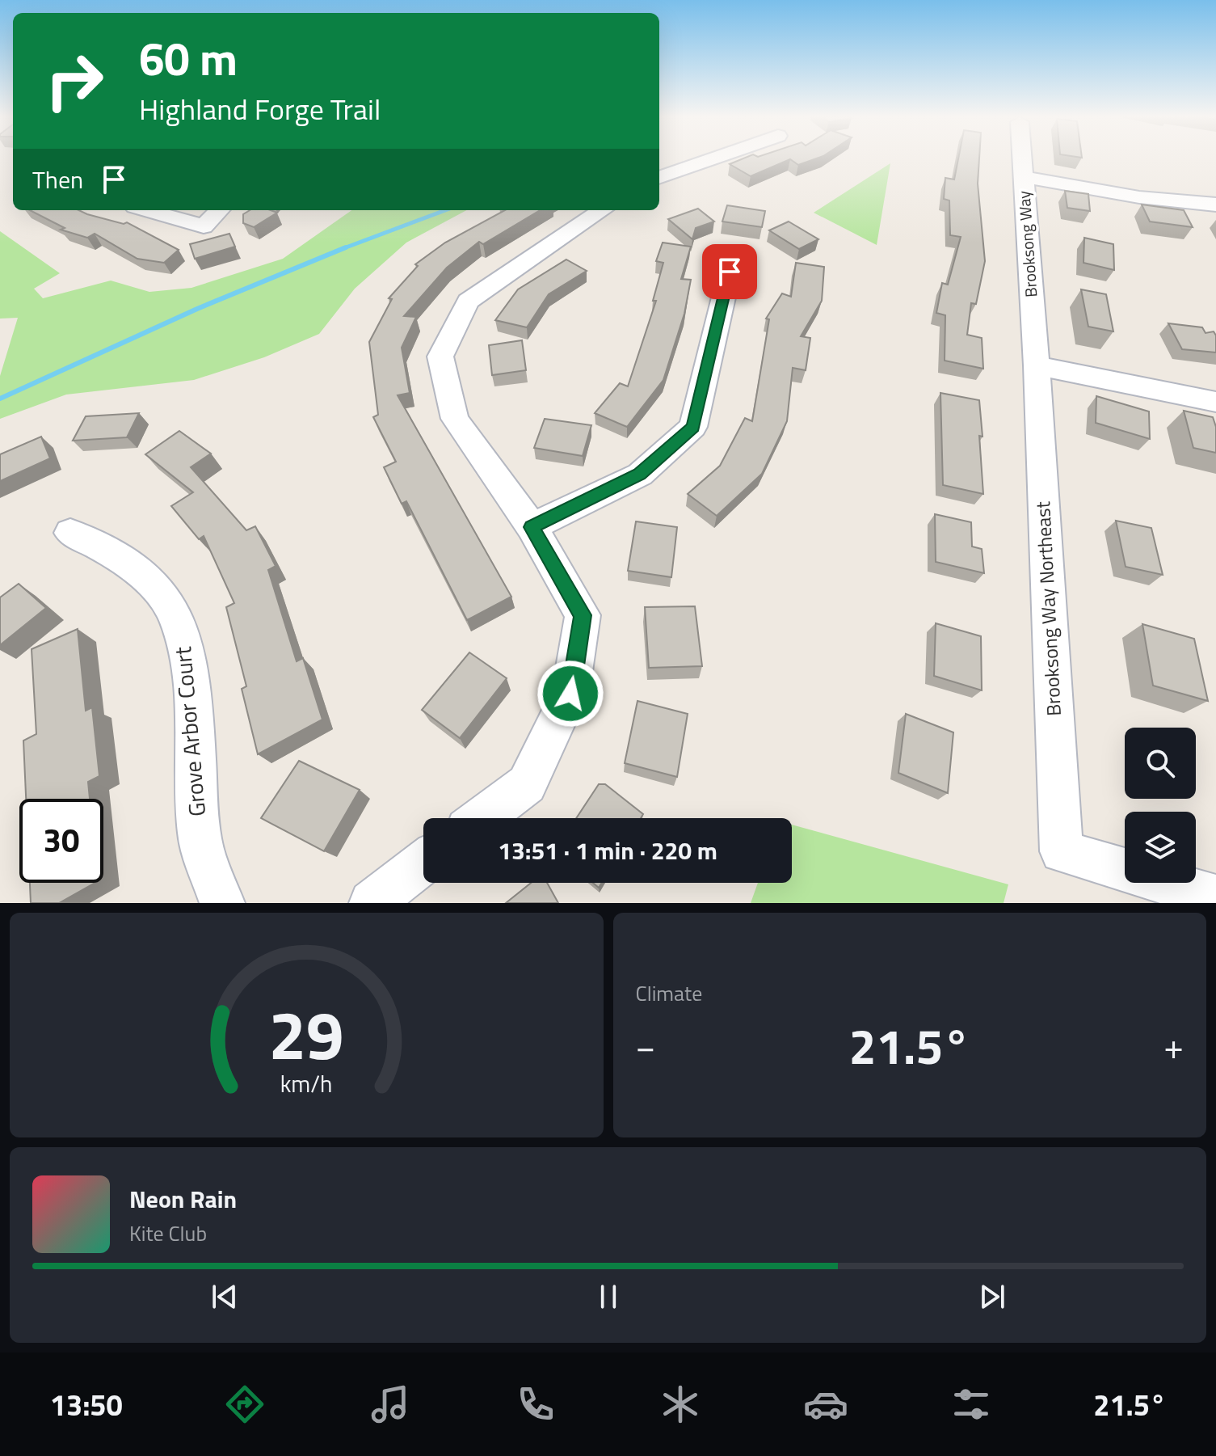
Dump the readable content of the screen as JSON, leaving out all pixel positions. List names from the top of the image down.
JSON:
{
  "streets": {
    "street": ["Brooksong Way", "Brooksong Way Northeast", "Grove Arbor Court"]
  },
  "crossings": [
    ["Brooksong Way", "Brooksong Way Northeast"]
  ],
  "page": {
    "turn": ["60 m", "Highland Forge Trail"],
    "then": "Then",
    "limit": "30",
    "trip": "13:51 · 1 min · 220 m",
    "tile": "Climate",
    "heat": ["−", "21.5°", "+"],
    "song": ["Neon Rain", "Kite Club"],
    "tabs": ["13:50", "21.5°"],
    "gauge": ["29", "km/h"]
  }
}
